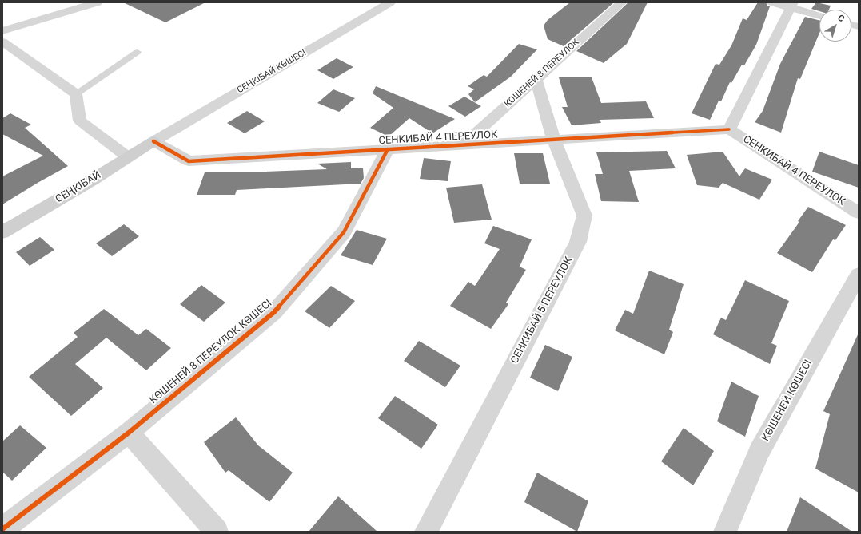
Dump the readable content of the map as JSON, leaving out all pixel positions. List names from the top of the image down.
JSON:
{
  "streets": {
    "street": [
      "СЕҢКІБАЙ КӨШЕСІ",
      "КОШЕНЕЙ 8 ПЕРЕУЛОК",
      "СЕНКИБАЙ 4 ПЕРЕУЛОК",
      "СЕҢКІБАЙ",
      "СЕНКИБАЙ 5 ПЕРЕУЛОК",
      "КӨШЕНЕЙ 8 ПЕРЕУЛОК КӨШЕСІ",
      "КӨШЕНЕЙ КӨШЕСІ"
    ]
  },
  "crossings": [
    ["СЕҢКІБАЙ КӨШЕСІ", "СЕНКИБАЙ 4 ПЕРЕУЛОК"],
    ["СЕҢКІБАЙ КӨШЕСІ", "СЕҢКІБАЙ"],
    ["КОШЕНЕЙ 8 ПЕРЕУЛОК", "СЕНКИБАЙ 4 ПЕРЕУЛОК"],
    ["КОШЕНЕЙ 8 ПЕРЕУЛОК", "СЕНКИБАЙ 5 ПЕРЕУЛОК"],
    ["СЕНКИБАЙ 4 ПЕРЕУЛОК", "СЕҢКІБАЙ"],
    ["СЕНКИБАЙ 4 ПЕРЕУЛОК", "СЕНКИБАЙ 5 ПЕРЕУЛОК"],
    ["СЕНКИБАЙ 4 ПЕРЕУЛОК", "КӨШЕНЕЙ 8 ПЕРЕУЛОК КӨШЕСІ"]
  ],
  "north": "top right"
}
